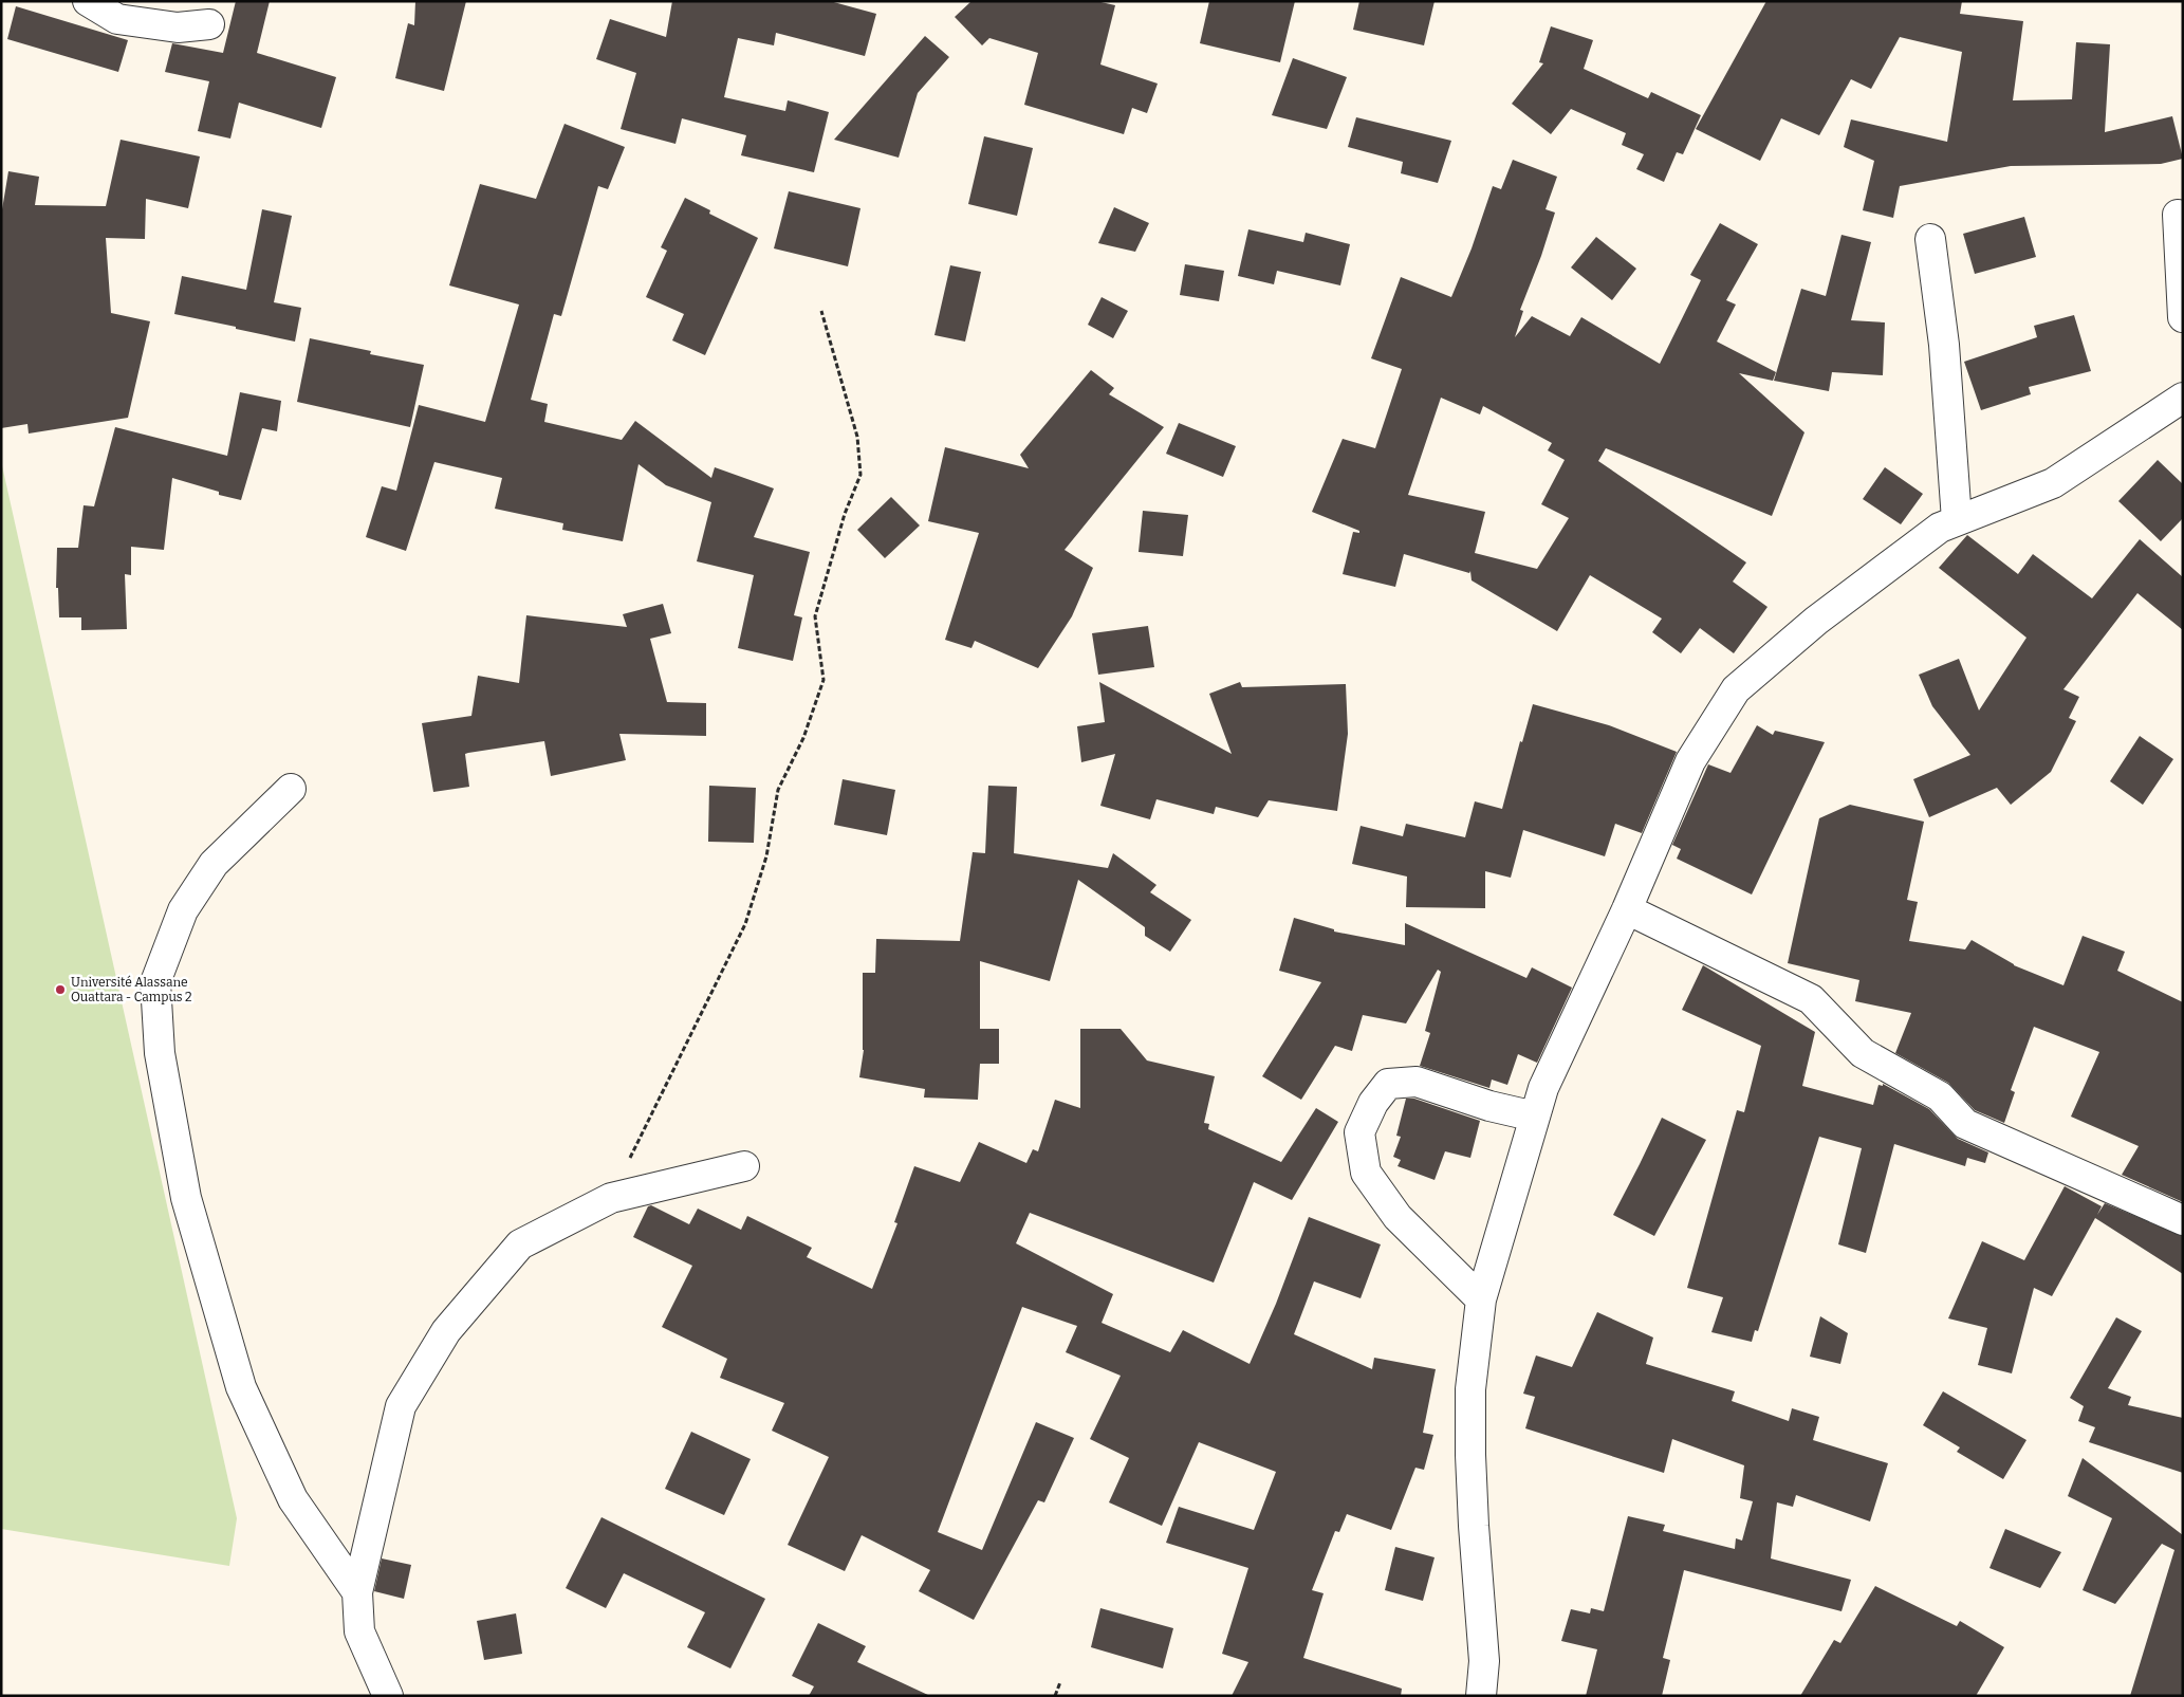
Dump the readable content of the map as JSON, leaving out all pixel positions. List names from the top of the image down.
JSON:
{
  "places": ["Université Alassane Ouattara - Campus 2"]
}
